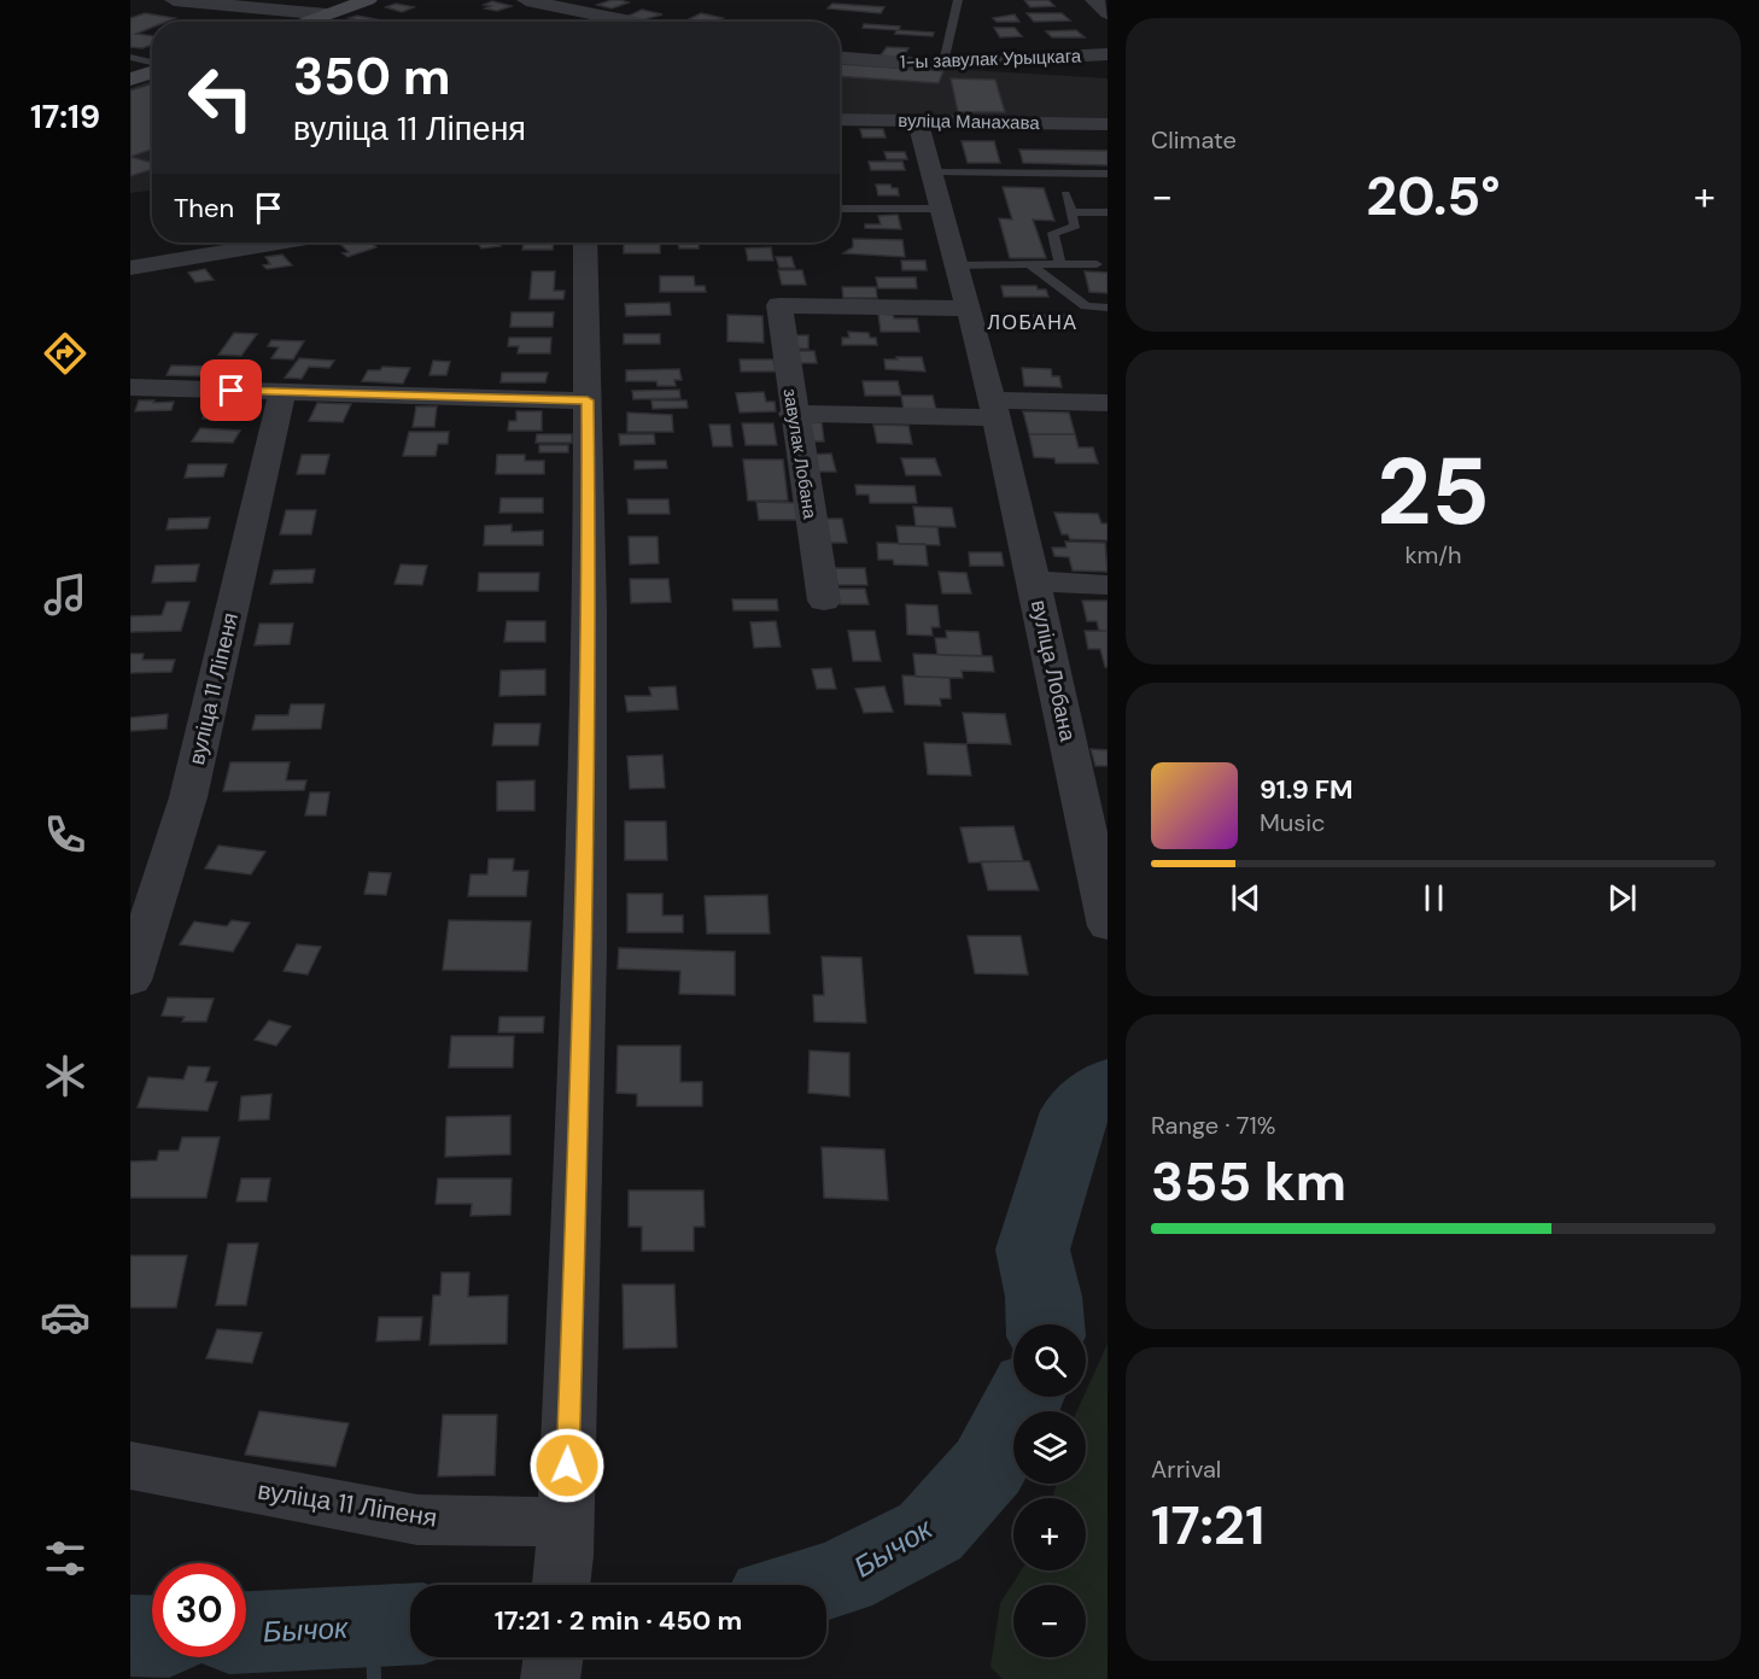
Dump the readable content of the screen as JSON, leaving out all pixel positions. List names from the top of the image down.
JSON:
{
  "streets": {
    "street": [
      "1-ы завулак Урыцкага",
      "вуліца Манахава",
      "завулак Лобана",
      "вуліца Лобана",
      "вуліца 11 Ліпеня"
    ]
  },
  "crossings": [
    ["вуліца Манахава", "вуліца Лобана"],
    ["завулак Лобана", "вуліца Лобана"]
  ],
  "districts": ["ЛОБАНА"],
  "water": ["Бычок"],
  "page": {
    "tabs": "17:19",
    "tile": [
      "Climate",
      ["25", "km/h"],
      ["Range · 71%", "355 km"],
      ["Arrival", "17:21"]
    ],
    "turn": ["350 m", "вуліца 11 Ліпеня"],
    "heat": ["−", "20.5°", "+"],
    "then": "Then",
    "song": ["91.9 FM", "Music"],
    "map_buttons": ["+", "−"],
    "limit": "30",
    "trip": "17:21 · 2 min · 450 m"
  }
}
